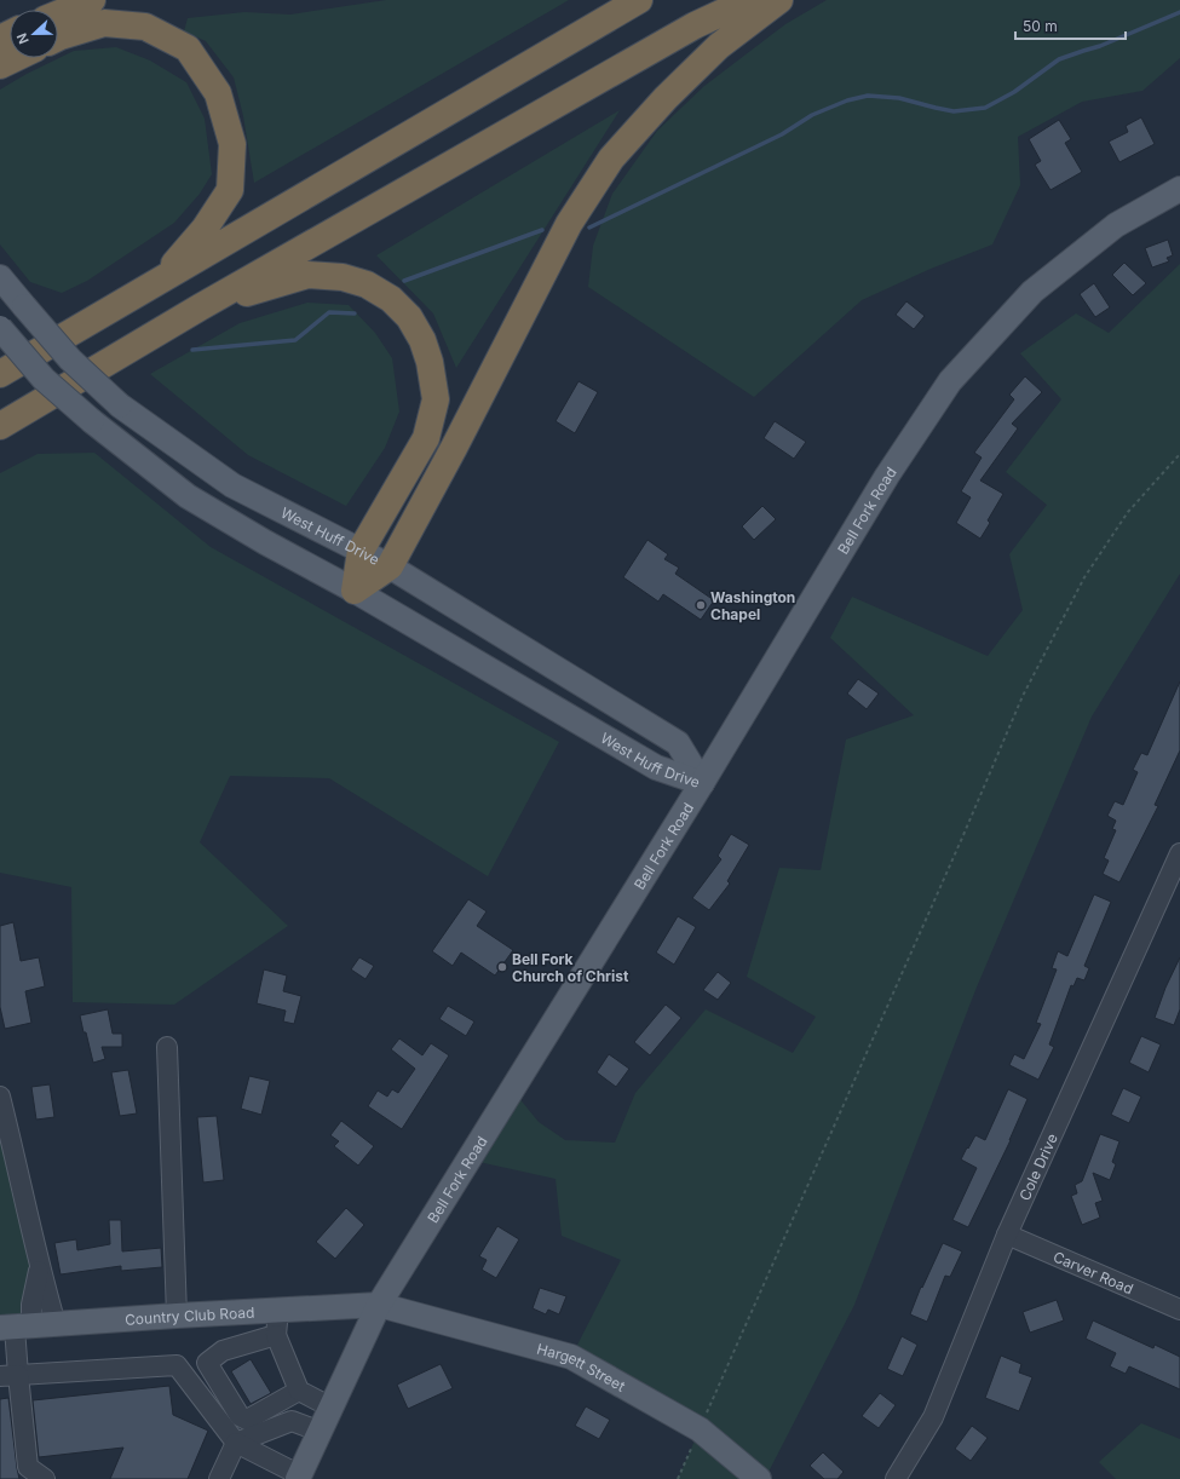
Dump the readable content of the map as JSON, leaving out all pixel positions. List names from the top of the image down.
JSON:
{
  "streets": {
    "main road": [
      "Bell Fork Road",
      "West Huff Drive",
      "Country Club Road",
      "Hargett Street"
    ],
    "street": ["Cole Drive", "Carver Road"]
  },
  "crossings": [
    ["Bell Fork Road", "West Huff Drive"],
    ["Bell Fork Road", "Country Club Road"],
    ["Bell Fork Road", "Hargett Street"],
    ["Cole Drive", "Carver Road"],
    ["Country Club Road", "Hargett Street"]
  ],
  "places": ["Washington Chapel", "Bell Fork Church of Christ"],
  "scale_bar": "50 m",
  "north": "left"
}
